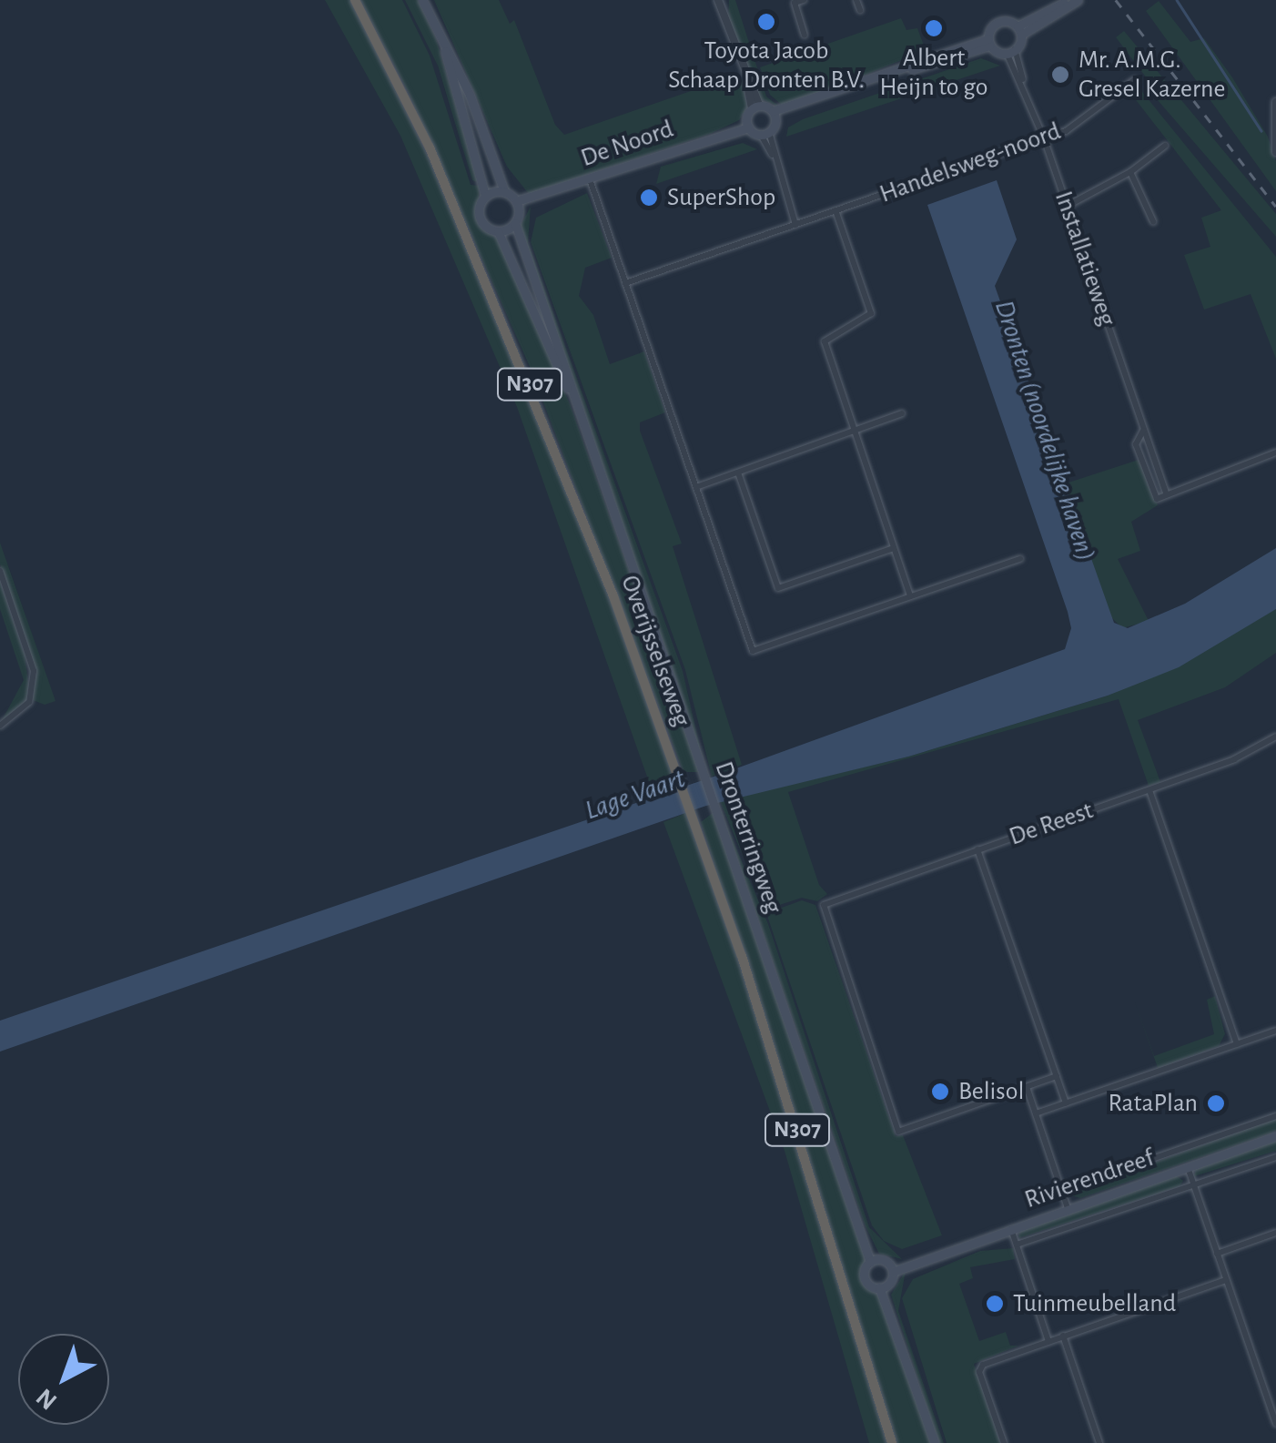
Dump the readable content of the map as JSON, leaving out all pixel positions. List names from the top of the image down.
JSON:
{
  "streets": {
    "highway": ["N307", "Overijsselseweg"],
    "main road": ["De Noord", "Dronterringweg", "Rivierendreef"],
    "street": ["Handelsweg-noord", "Installatieweg", "De Reest"]
  },
  "crossings": [
    ["De Noord", "Dronterringweg"],
    ["Handelsweg-noord", "Installatieweg"]
  ],
  "water": ["Dronten (noordelijke haven)", "Lage Vaart"],
  "places": [
    "Toyota Jacob Schaap Dronten B.V.",
    "Albert Heijn to go",
    "Mr. A.M.G. Gresel Kazerne",
    "SuperShop",
    "Belisol",
    "RataPlan",
    "Tuinmeubelland"
  ],
  "north": "bottom left"
}
